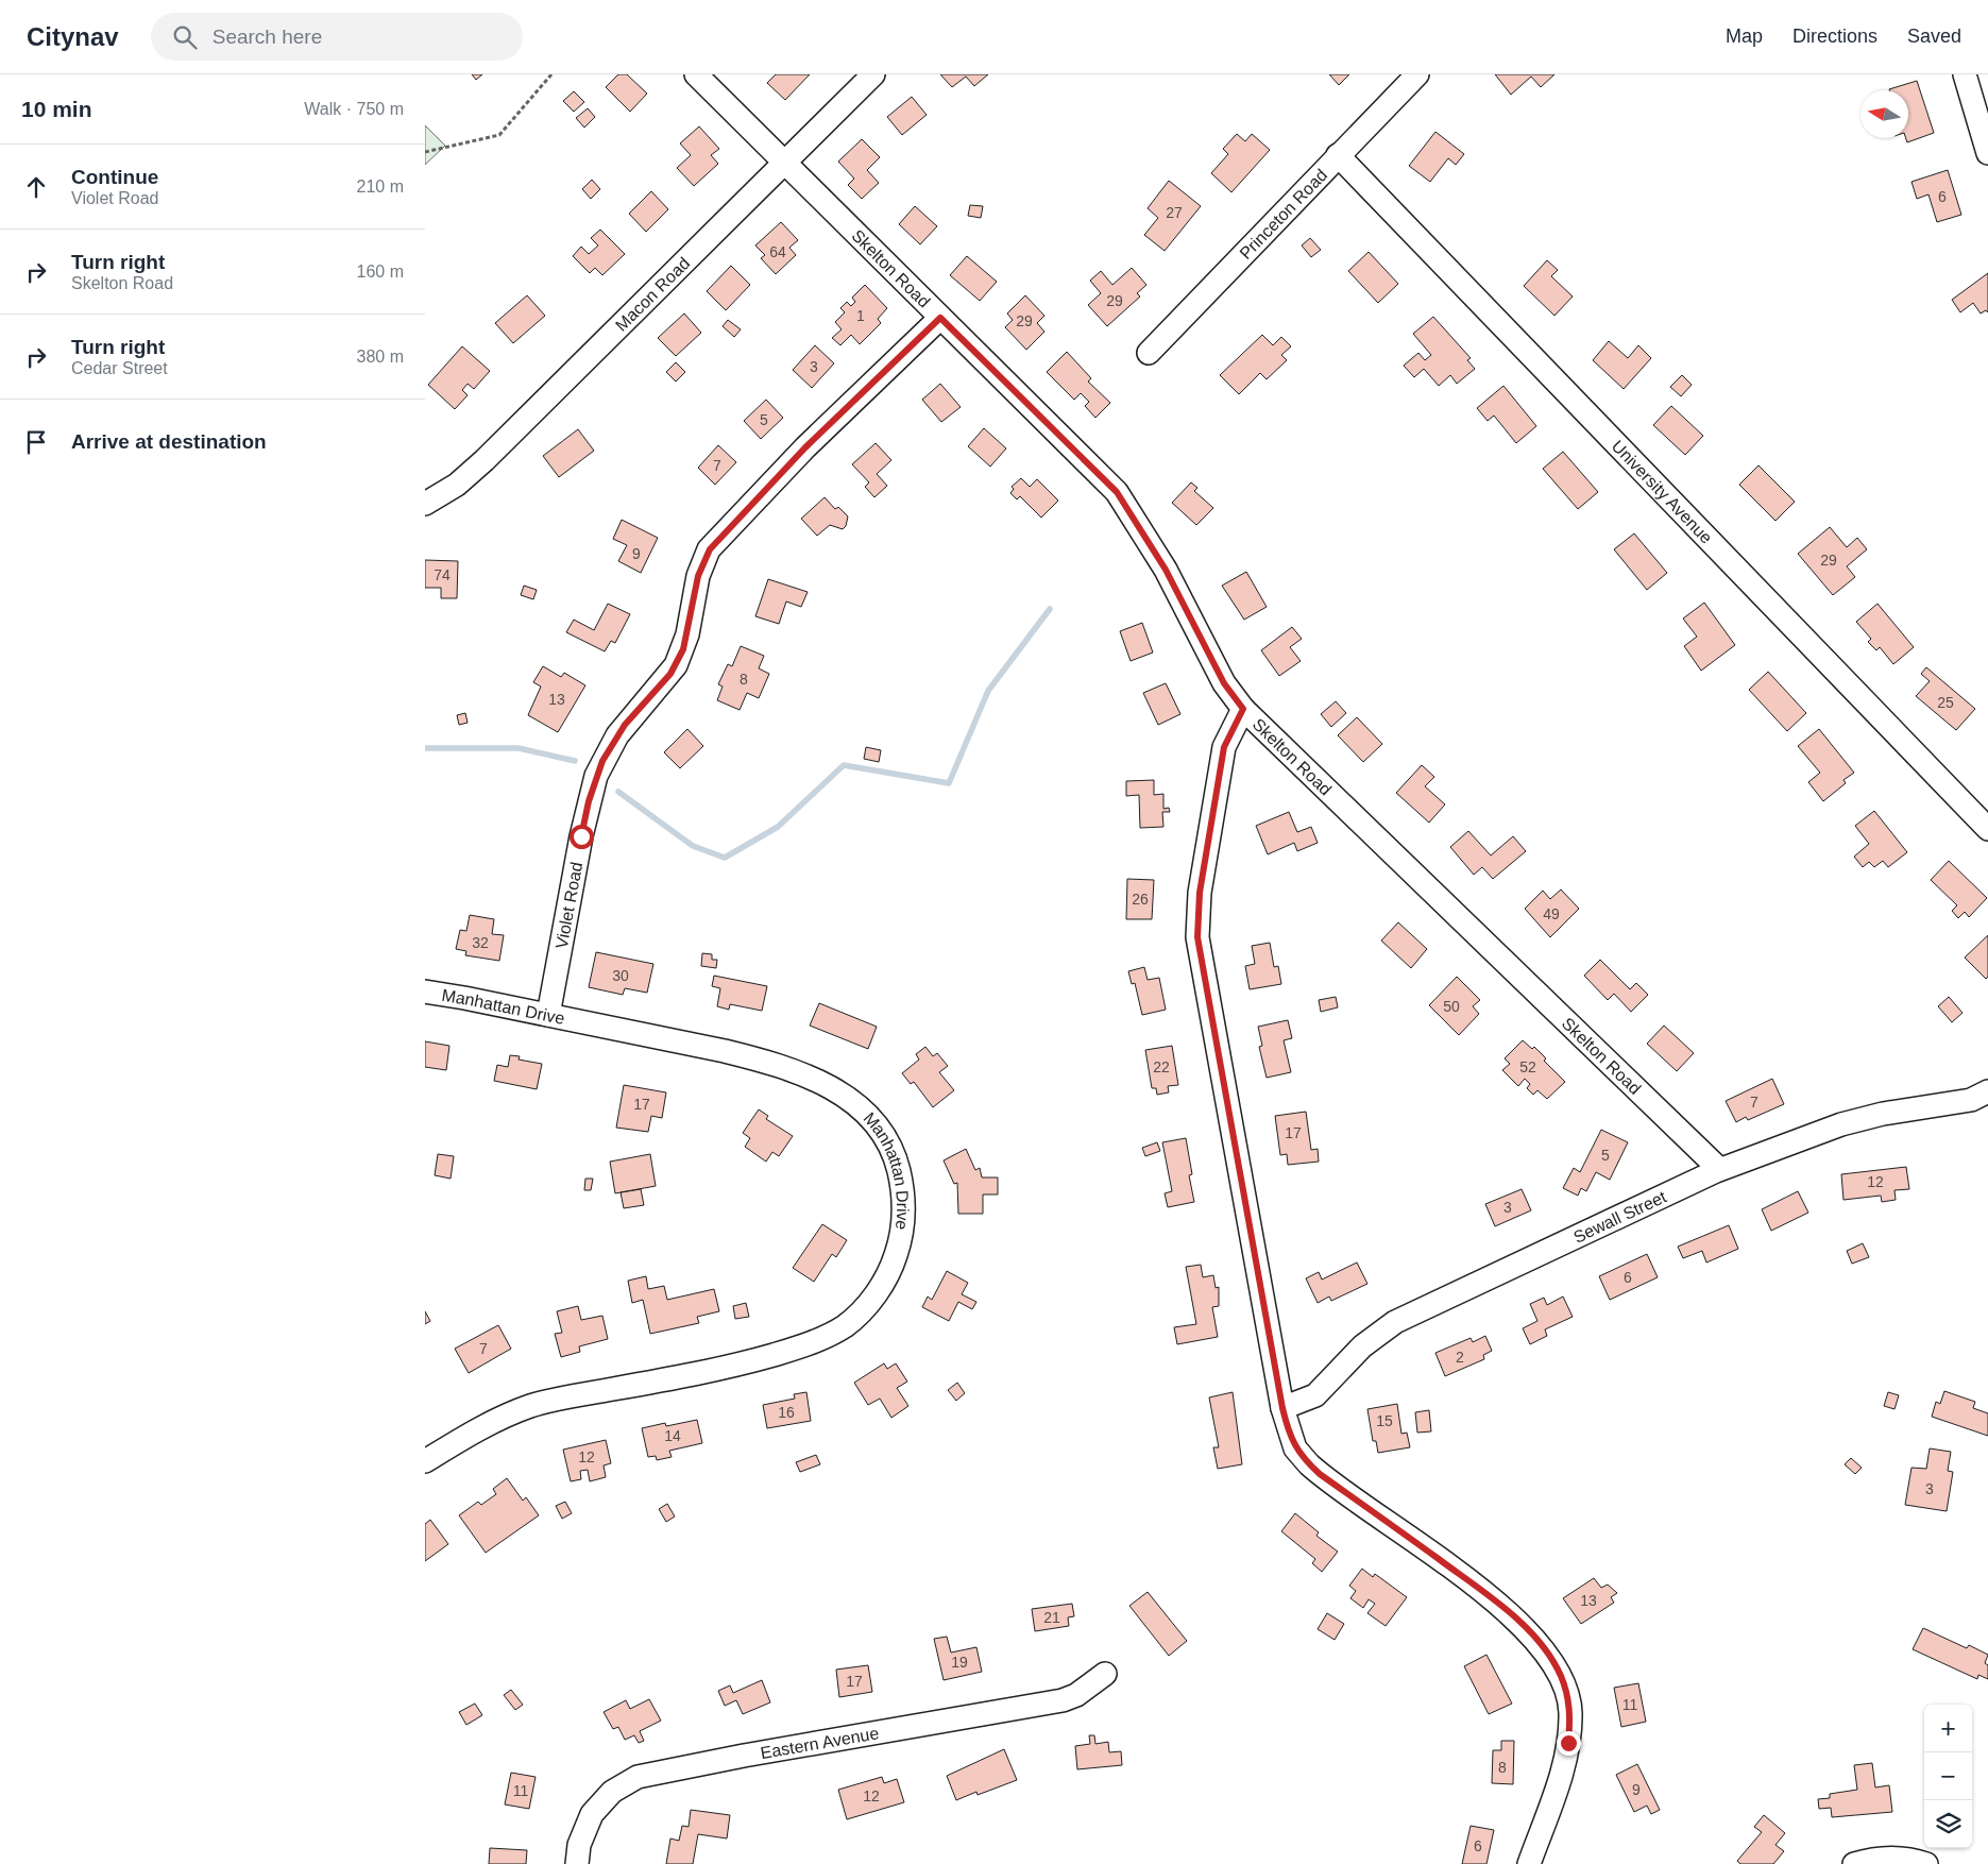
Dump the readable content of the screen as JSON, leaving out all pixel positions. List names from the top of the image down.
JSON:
{
  "streets": {
    "street": [
      "Princeton Road",
      "Skelton Road",
      "Macon Road",
      "University Avenue",
      "Violet Road",
      "Manhattan Drive",
      "Sewall Street",
      "Eastern Avenue"
    ]
  },
  "crossings": [
    ["Princeton Road", "University Avenue"],
    ["Skelton Road", "Macon Road"],
    ["Skelton Road", "Violet Road"],
    ["Skelton Road", "Sewall Street"],
    ["Violet Road", "Manhattan Drive"]
  ],
  "house_numbers": [
    "6",
    "27",
    "64",
    "29",
    "1",
    "29",
    "3",
    "5",
    "7",
    "9",
    "29",
    "74",
    "8",
    "13",
    "25",
    "26",
    "49",
    "32",
    "30",
    "50",
    "22",
    "52",
    "7",
    "17",
    "17",
    "5",
    "12",
    "3",
    "6",
    "7",
    "2",
    "16",
    "15",
    "14",
    "12",
    "3",
    "13",
    "21",
    "19",
    "17",
    "11",
    "8",
    "9",
    "11",
    "12",
    "6"
  ],
  "north": "left",
  "page": {
    "header": "Citynav",
    "search": "Search here",
    "nav": ["Map", "Directions", "Saved"],
    "heading": ["10 min", "Walk · 750 m"],
    "list": [
      ["Continue", "Violet Road", "210 m"],
      ["Turn right", "Skelton Road", "160 m"],
      ["Turn right", "Cedar Street", "380 m"],
      "Arrive at destination"
    ],
    "map_buttons": ["+", "−"]
  }
}
